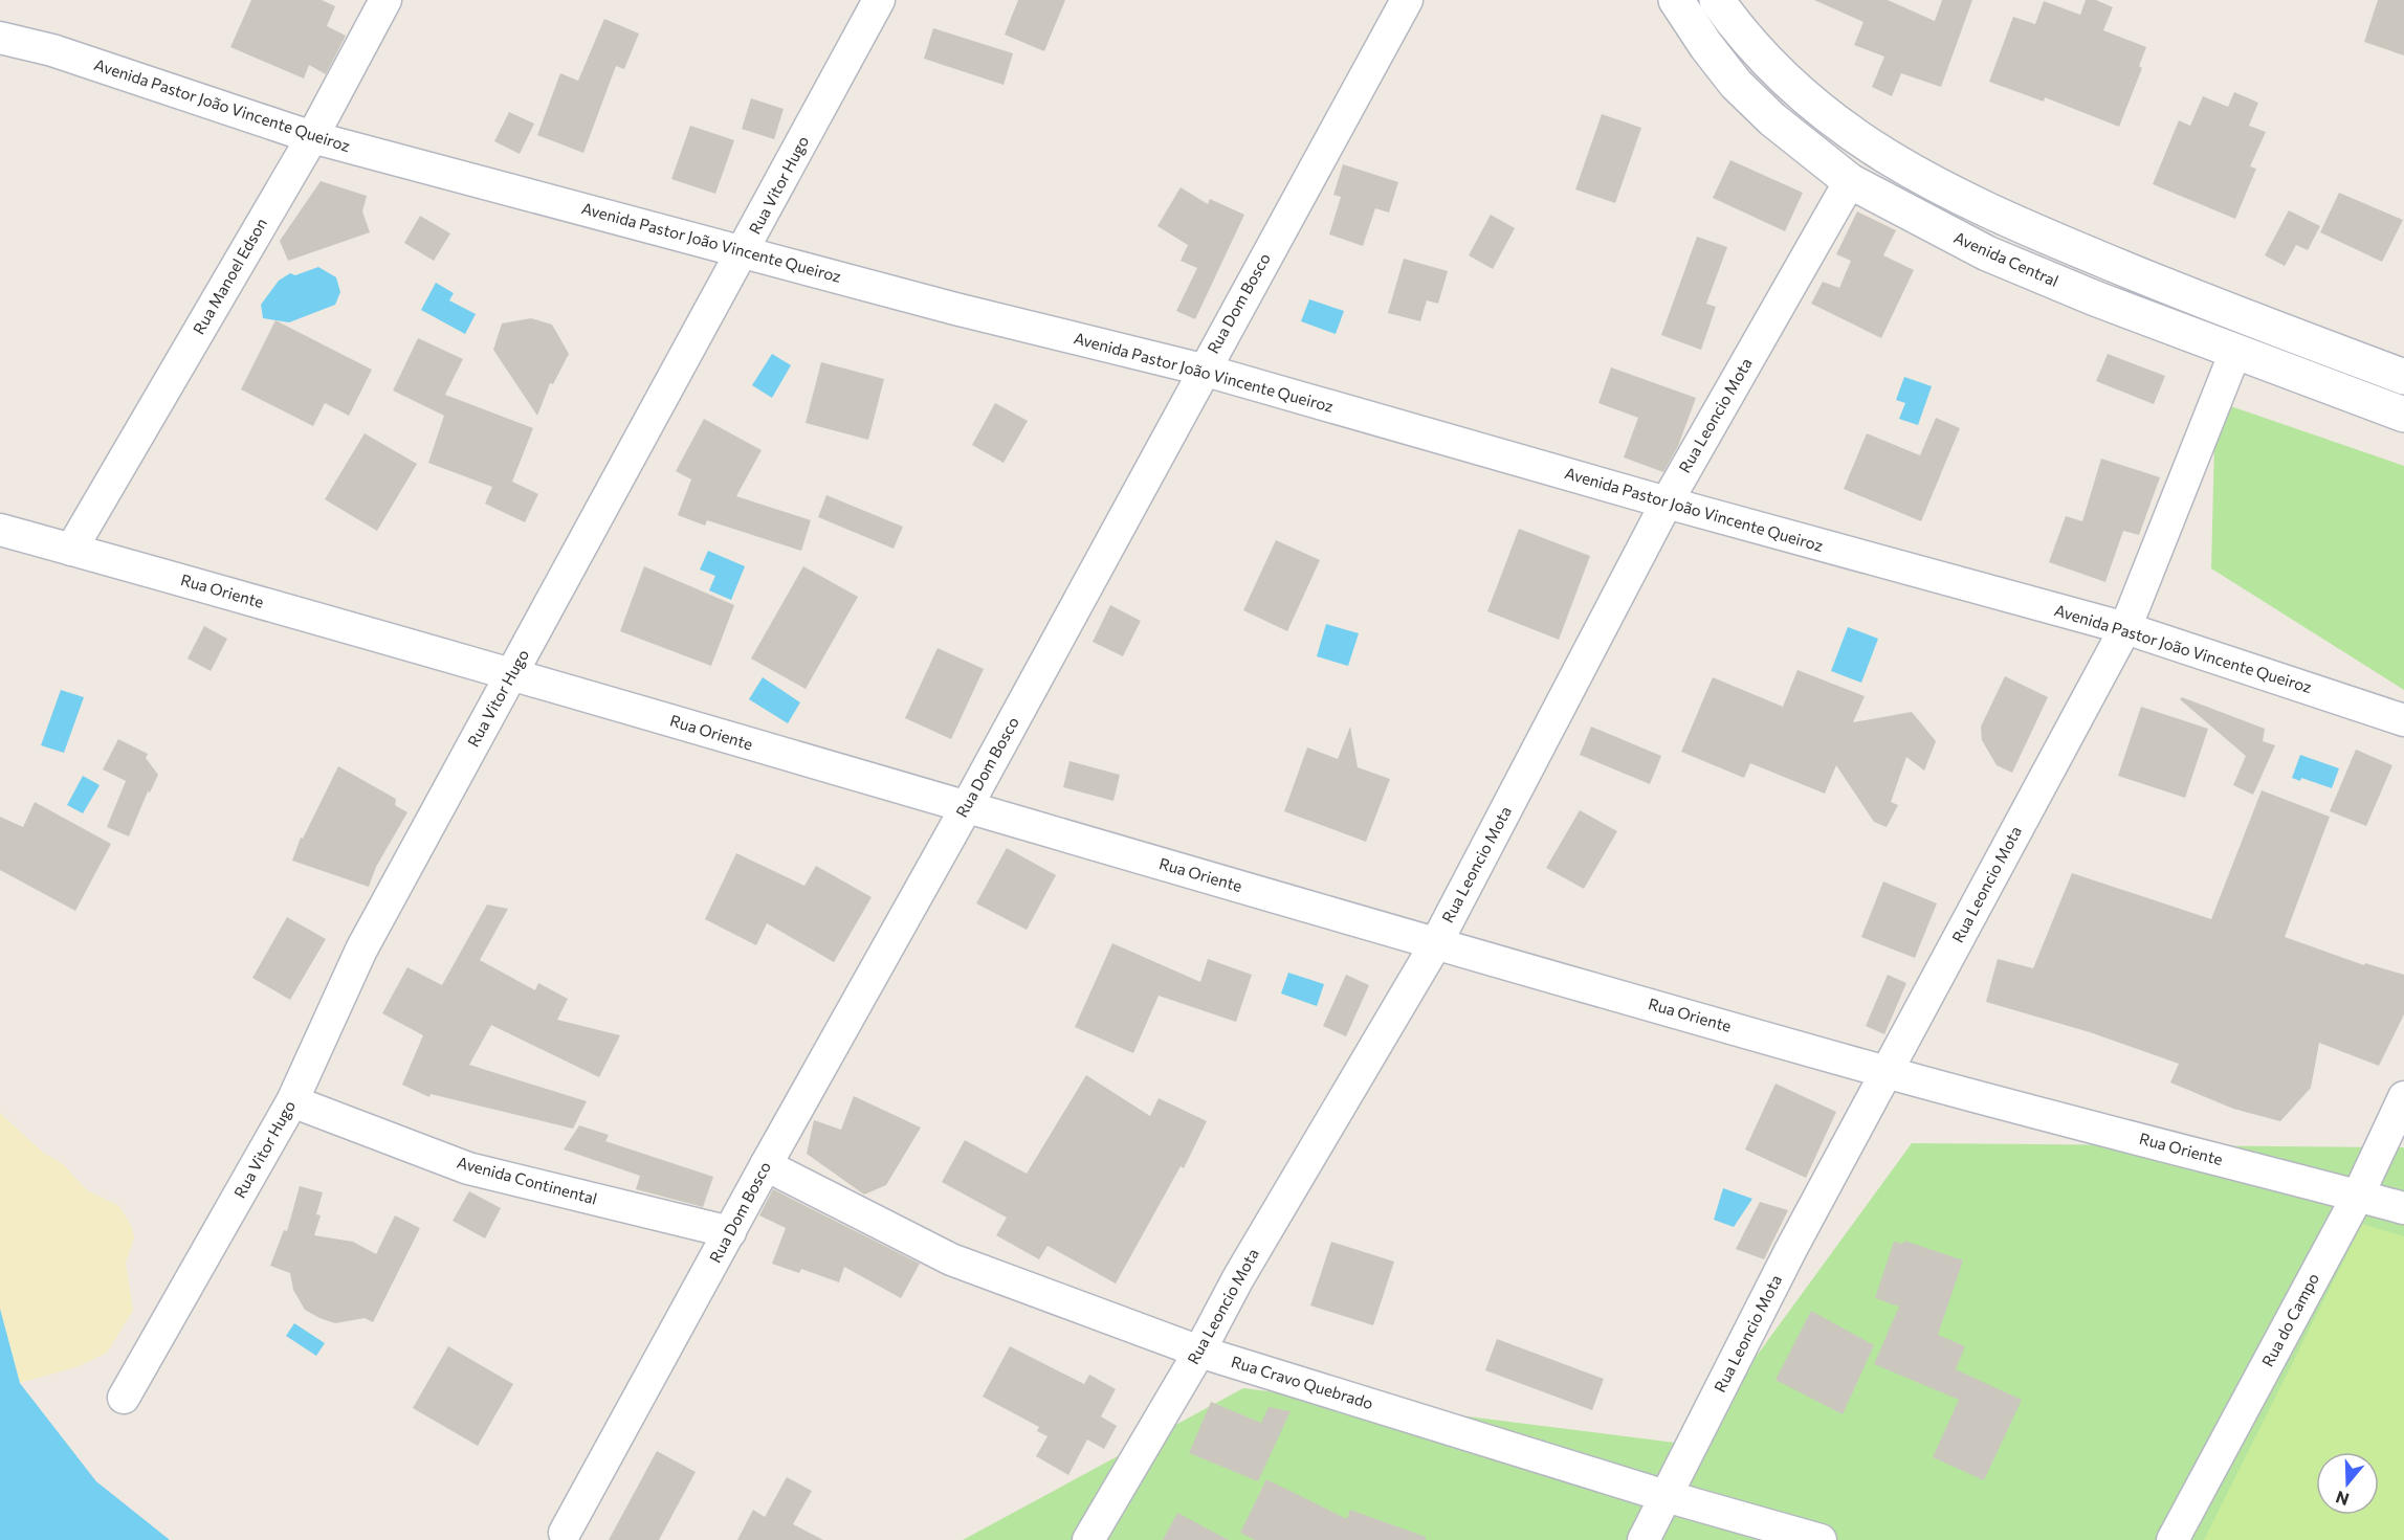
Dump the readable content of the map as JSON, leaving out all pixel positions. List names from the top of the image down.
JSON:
{
  "streets": {
    "main road": ["Avenida Central"],
    "street": [
      "Avenida Pastor João Vincente Queiroz",
      "Rua Vitor Hugo",
      "Rua Manoel Edson",
      "Rua Dom Bosco",
      "Rua Leoncio Mota",
      "Rua Oriente",
      "Avenida Continental",
      "Rua do Campo",
      "Rua Cravo Quebrado"
    ]
  },
  "crossings": [
    ["Avenida Pastor João Vincente Queiroz", "Rua Vitor Hugo"],
    ["Avenida Pastor João Vincente Queiroz", "Rua Manoel Edson"],
    ["Avenida Pastor João Vincente Queiroz", "Rua Dom Bosco"],
    ["Avenida Pastor João Vincente Queiroz", "Rua Leoncio Mota"],
    ["Rua Vitor Hugo", "Rua Oriente"],
    ["Rua Vitor Hugo", "Avenida Continental"],
    ["Avenida Central", "Rua Leoncio Mota"],
    ["Rua Manoel Edson", "Rua Oriente"],
    ["Rua Dom Bosco", "Rua Oriente"],
    ["Rua Dom Bosco", "Avenida Continental"],
    ["Rua Dom Bosco", "Rua Cravo Quebrado"],
    ["Rua Leoncio Mota", "Rua Oriente"],
    ["Rua Leoncio Mota", "Rua Cravo Quebrado"],
    ["Rua Oriente", "Rua do Campo"]
  ],
  "north": "bottom"
}
